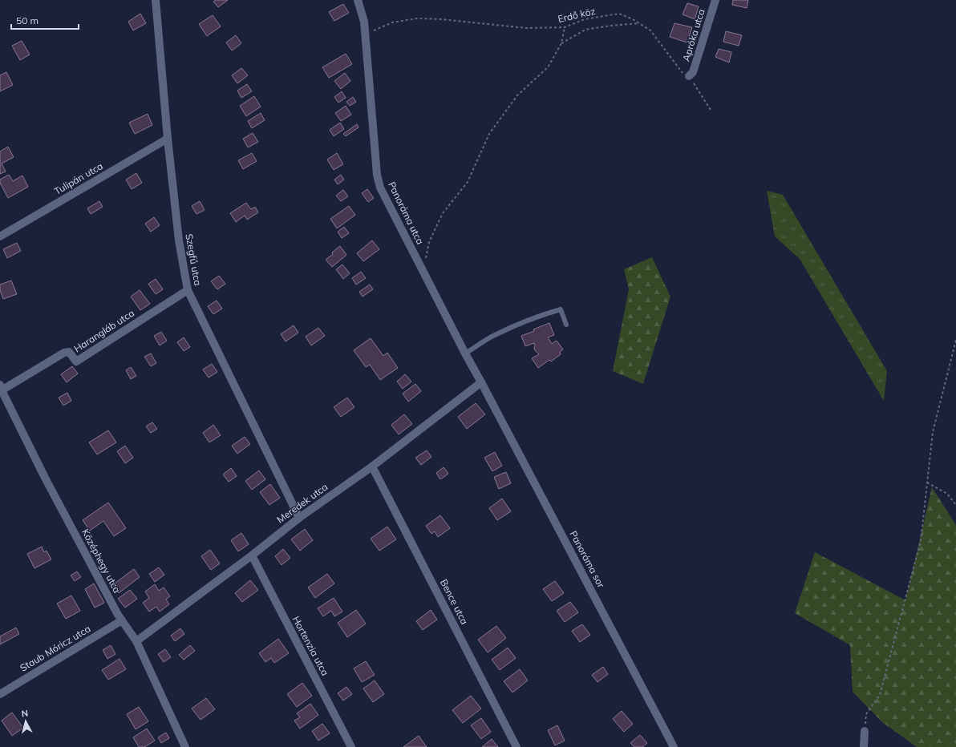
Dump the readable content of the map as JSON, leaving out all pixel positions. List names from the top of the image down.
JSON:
{
  "streets": {
    "street": [
      "Apróka utca",
      "Tulipán utca",
      "Panoráma utca",
      "Szegfű utca",
      "Harangláb utca",
      "Meredek utca",
      "Panoráma sor",
      "Középhegy utca",
      "Bence utca",
      "Hortenzia utca",
      "Staub Móricz utca"
    ],
    "path": ["Erdő köz"]
  },
  "crossings": [
    ["Erdő köz", "Apróka utca"],
    ["Erdő köz", "Panoráma utca"],
    ["Tulipán utca", "Szegfű utca"],
    ["Panoráma utca", "Meredek utca"],
    ["Panoráma utca", "Panoráma sor"],
    ["Szegfű utca", "Harangláb utca"],
    ["Szegfű utca", "Meredek utca"],
    ["Harangláb utca", "Középhegy utca"],
    ["Meredek utca", "Panoráma sor"],
    ["Meredek utca", "Középhegy utca"],
    ["Meredek utca", "Bence utca"],
    ["Meredek utca", "Hortenzia utca"],
    ["Középhegy utca", "Staub Móricz utca"]
  ],
  "scale_bar": "50 m",
  "north": "top"
}
